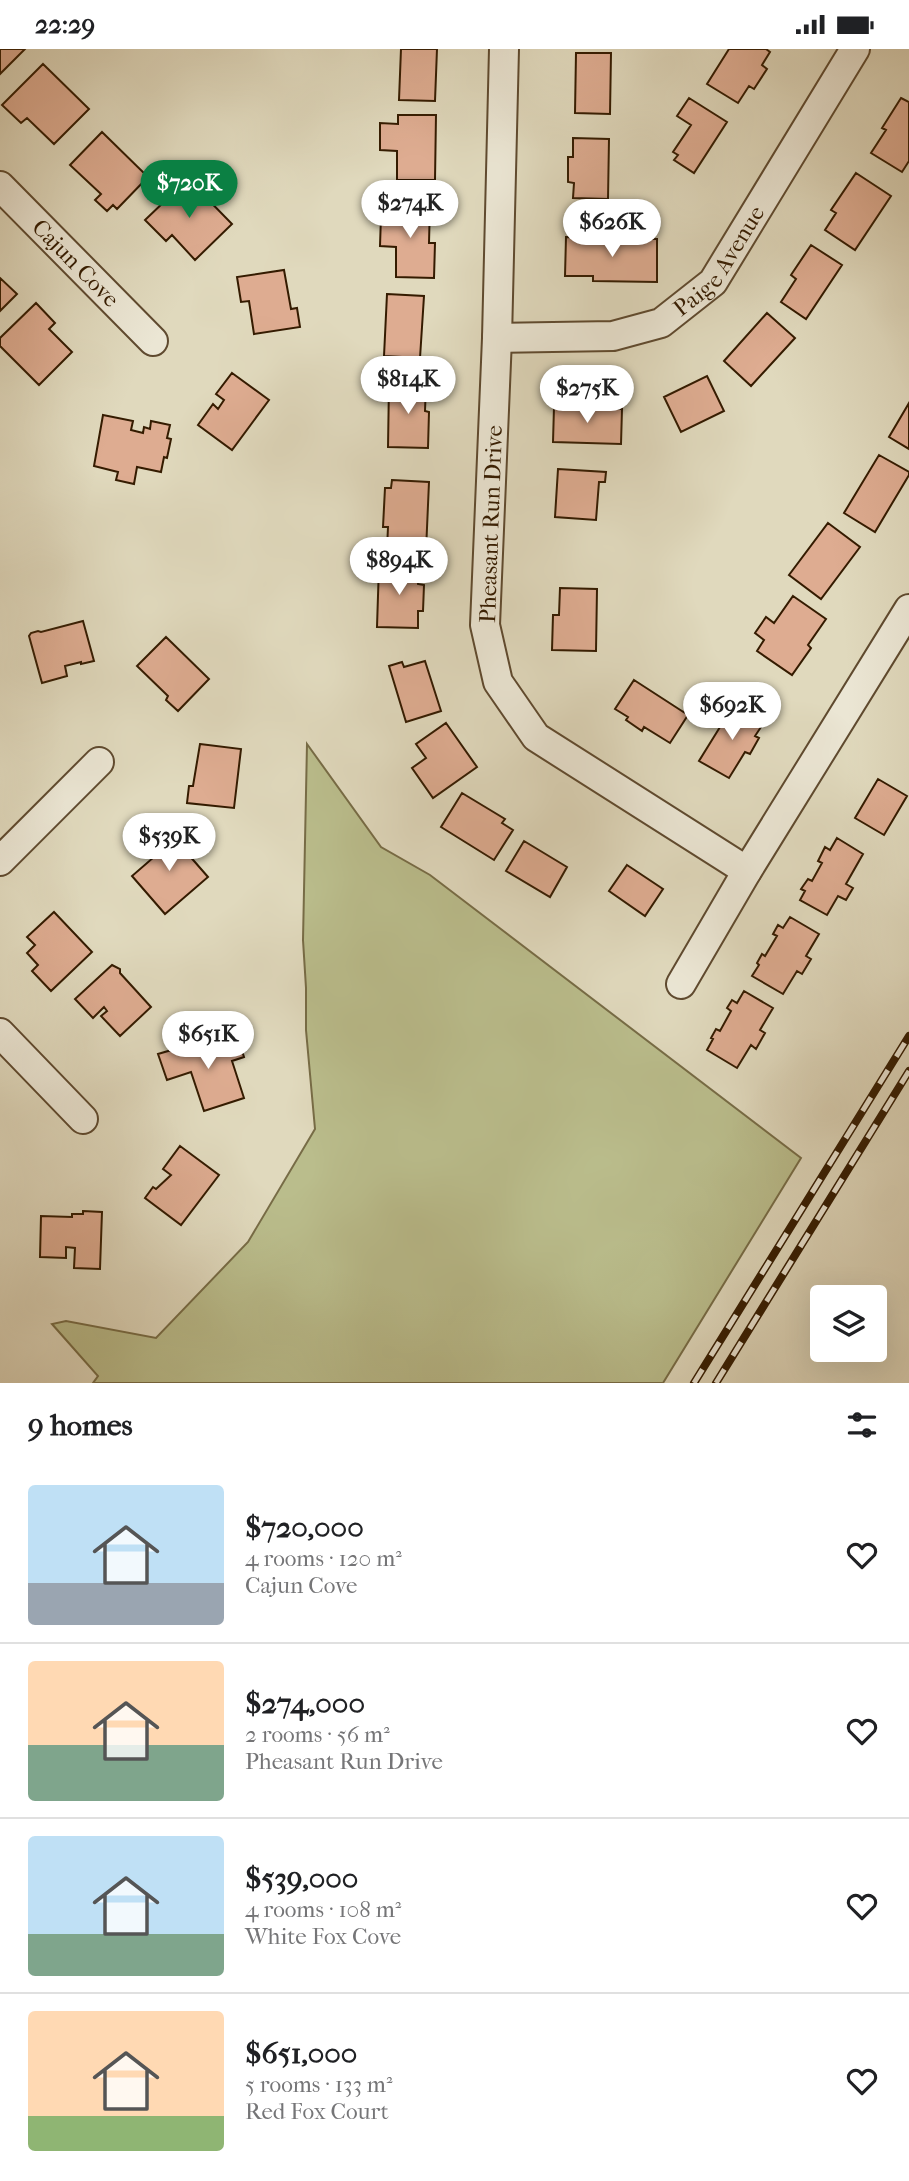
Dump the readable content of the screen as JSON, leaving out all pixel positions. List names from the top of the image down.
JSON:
{
  "streets": {
    "street": ["Paige Avenue", "Cajun Cove", "Pheasant Run Drive"]
  },
  "crossings": [
    ["Paige Avenue", "Pheasant Run Drive"]
  ],
  "page": {
    "status": "22:29",
    "price": [
      "$720K",
      "$274K",
      "$626K",
      "$814K",
      "$275K",
      "$894K",
      "$692K",
      "$539K",
      "$651K"
    ],
    "heading": "9 homes",
    "list": [
      {
        "name": "$720,000",
        "note": "4 rooms · 120 m² · Cajun Cove"
      },
      {
        "name": "$274,000",
        "note": "2 rooms · 56 m² · Pheasant Run Drive"
      },
      {
        "name": "$539,000",
        "note": "4 rooms · 108 m² · White Fox Cove"
      },
      {
        "name": "$651,000",
        "note": "5 rooms · 133 m² · Red Fox Court"
      }
    ]
  }
}
